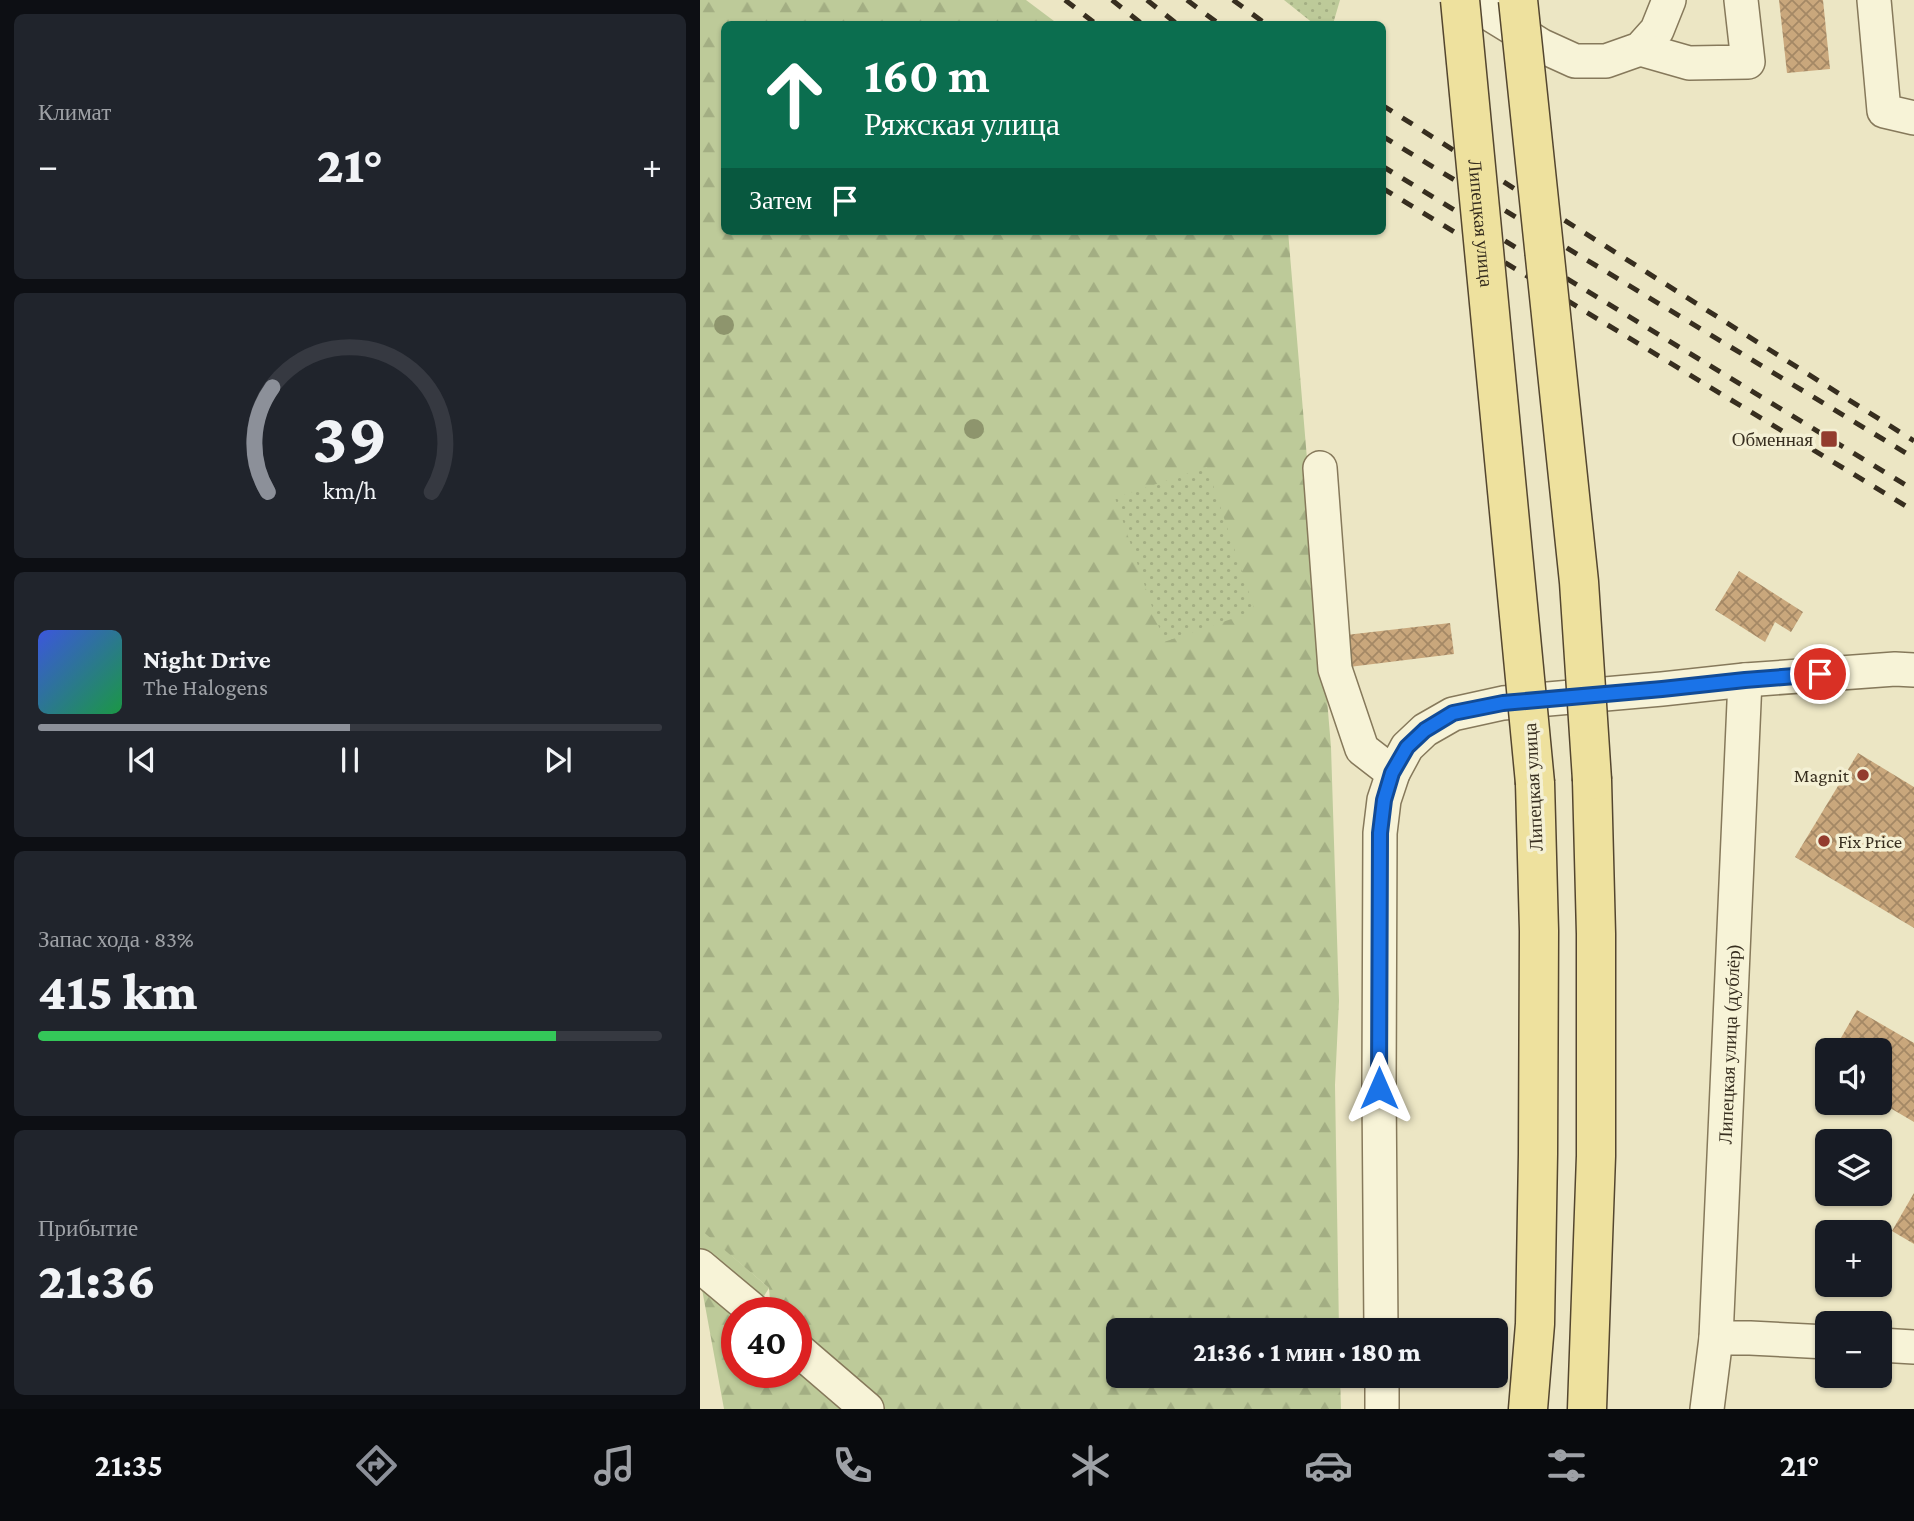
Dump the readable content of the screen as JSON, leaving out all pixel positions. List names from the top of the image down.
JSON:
{
  "streets": {
    "main road": ["Липецкая улица"],
    "street": ["Липецкая улица (дублёр)"]
  },
  "places": {
    "transit": ["Обменная"],
    "other": ["Magnit", "Fix Price"]
  },
  "page": {
    "tile": [
      "Климат",
      ["Запас хода · 83%", "415 km"],
      ["Прибытие", "21:36"]
    ],
    "turn": ["160 m", "Ряжская улица"],
    "heat": ["−", "21°", "+"],
    "then": "Затем",
    "song": ["Night Drive", "The Halogens"],
    "map_buttons": ["+", "−"],
    "limit": "40",
    "trip": "21:36 · 1 мин · 180 m",
    "tabs": ["21:35", "21°"],
    "gauge": ["39", "km/h"]
  }
}
